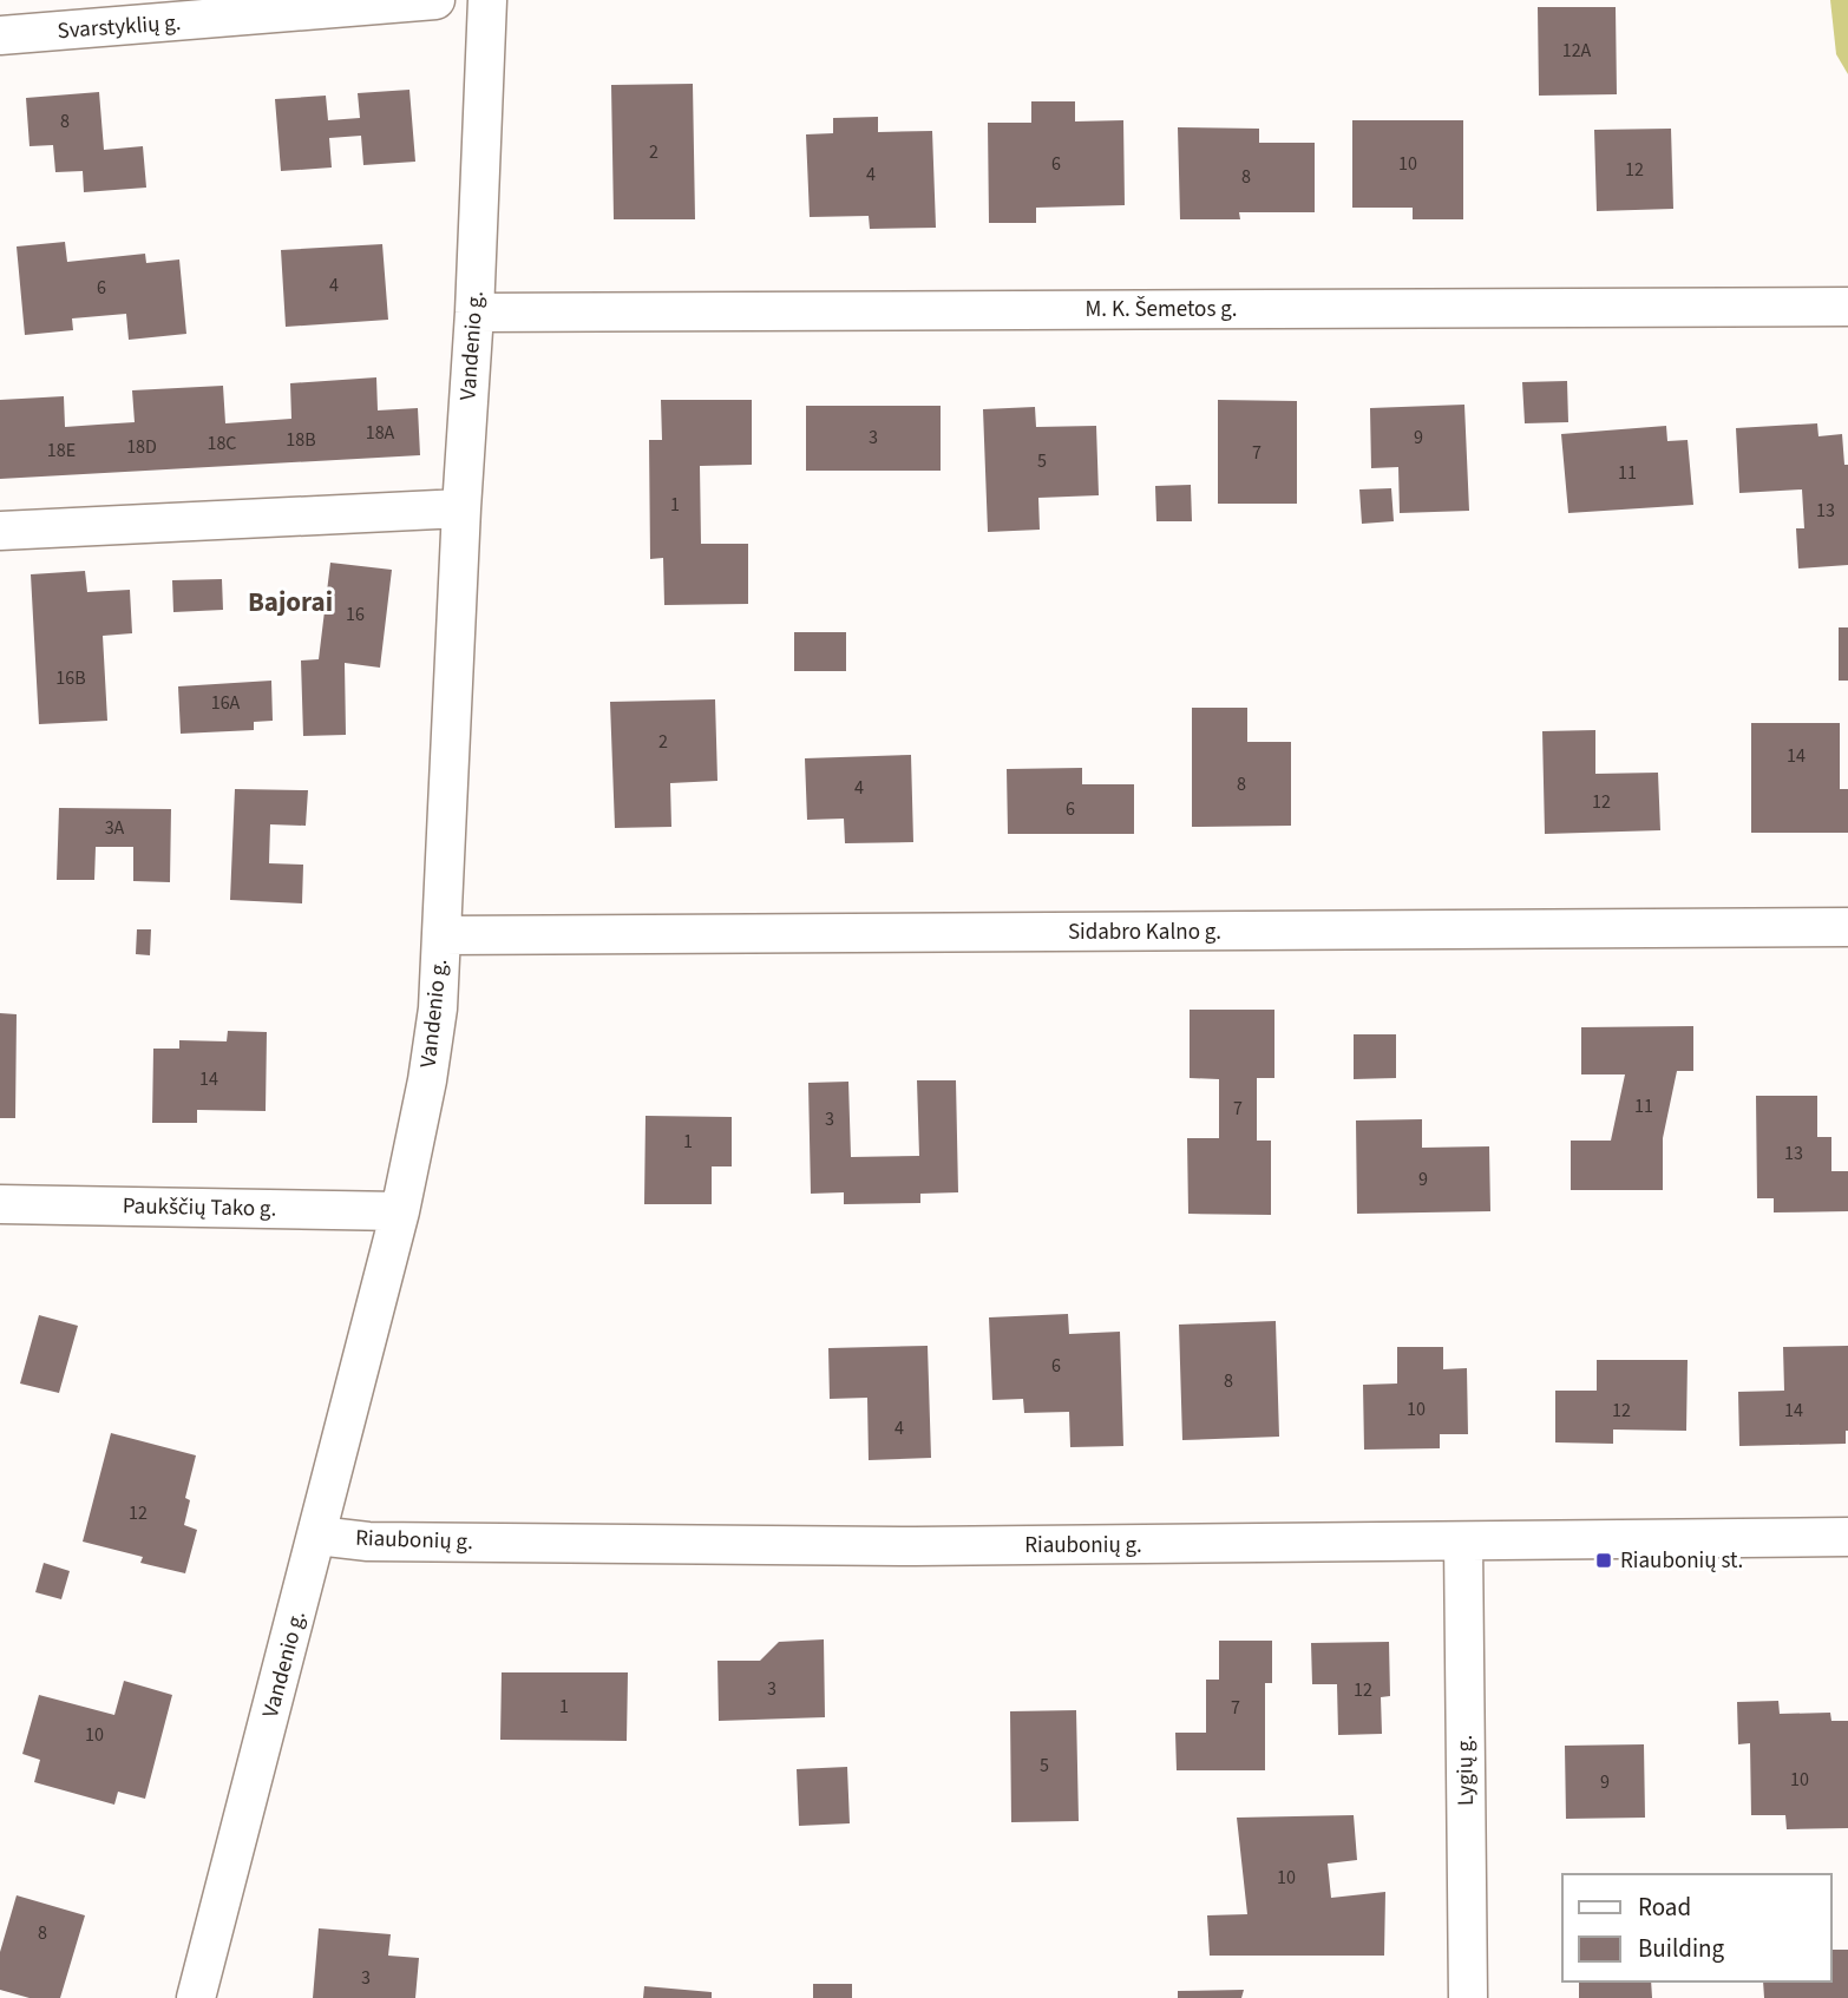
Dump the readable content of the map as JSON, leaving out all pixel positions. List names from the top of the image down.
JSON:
{
  "streets": {
    "street": [
      "Svarstyklių g.",
      "M. K. Šemetos g.",
      "Vandenio g.",
      "Sidabro Kalno g.",
      "Paukščių Tako g.",
      "Riaubonių g.",
      "Lygių g."
    ]
  },
  "crossings": [
    ["M. K. Šemetos g.", "Vandenio g."],
    ["Vandenio g.", "Sidabro Kalno g."],
    ["Vandenio g.", "Paukščių Tako g."],
    ["Vandenio g.", "Riaubonių g."],
    ["Riaubonių g.", "Lygių g."]
  ],
  "districts": ["Bajorai"],
  "places": {
    "transit": ["Riaubonių st."]
  },
  "house_numbers": [
    "12A",
    "8",
    "2",
    "6",
    "10",
    "12",
    "4",
    "8",
    "4",
    "6",
    "18A",
    "3",
    "9",
    "18B",
    "18C",
    "18D",
    "18E",
    "7",
    "5",
    "11",
    "1",
    "13",
    "16",
    "16B",
    "16A",
    "2",
    "14",
    "8",
    "4",
    "12",
    "6",
    "3A",
    "14",
    "11",
    "7",
    "3",
    "1",
    "13",
    "9",
    "6",
    "8",
    "10",
    "12",
    "14",
    "4",
    "12",
    "3",
    "12",
    "1",
    "7",
    "10",
    "5",
    "10",
    "9",
    "10",
    "8",
    "3"
  ],
  "legend": ["Road", "Building"]
}
